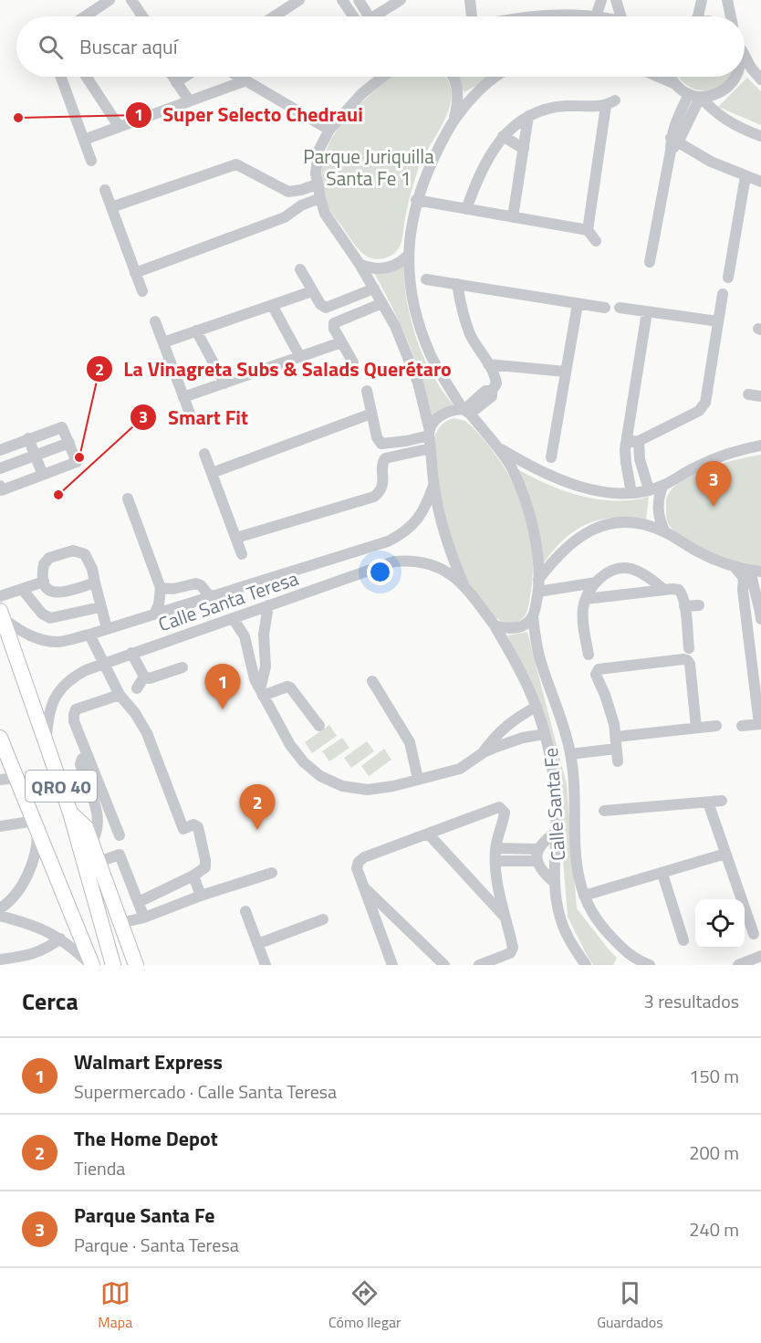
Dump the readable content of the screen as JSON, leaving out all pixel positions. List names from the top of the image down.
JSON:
{
  "streets": {
    "highway": ["QRO 40"],
    "street": ["Calle Santa Teresa", "Calle Santa Fe"]
  },
  "crossings": [
    ["Calle Santa Teresa", "QRO 40"],
    ["Calle Santa Teresa", "Calle Santa Fe"]
  ],
  "parks": ["Parque Juriquilla Santa Fe 1"],
  "places": ["Super Selecto Chedraui", "La Vinagreta Subs & Salads Querétaro", "Smart Fit"],
  "page": {
    "search": "Buscar aquí",
    "pins": ["3", "1", "2"],
    "heading": ["Cerca", "3 resultados"],
    "list": [
      {
        "mark": "1",
        "name": "Walmart Express",
        "note": "Supermercado · Calle Santa Teresa",
        "value": "150 m"
      },
      {
        "mark": "2",
        "name": "The Home Depot",
        "note": "Tienda",
        "value": "200 m"
      },
      {
        "mark": "3",
        "name": "Parque Santa Fe",
        "note": "Parque · Santa Teresa",
        "value": "240 m"
      }
    ],
    "nav": ["Mapa", "Cómo llegar", "Guardados"]
  }
}
